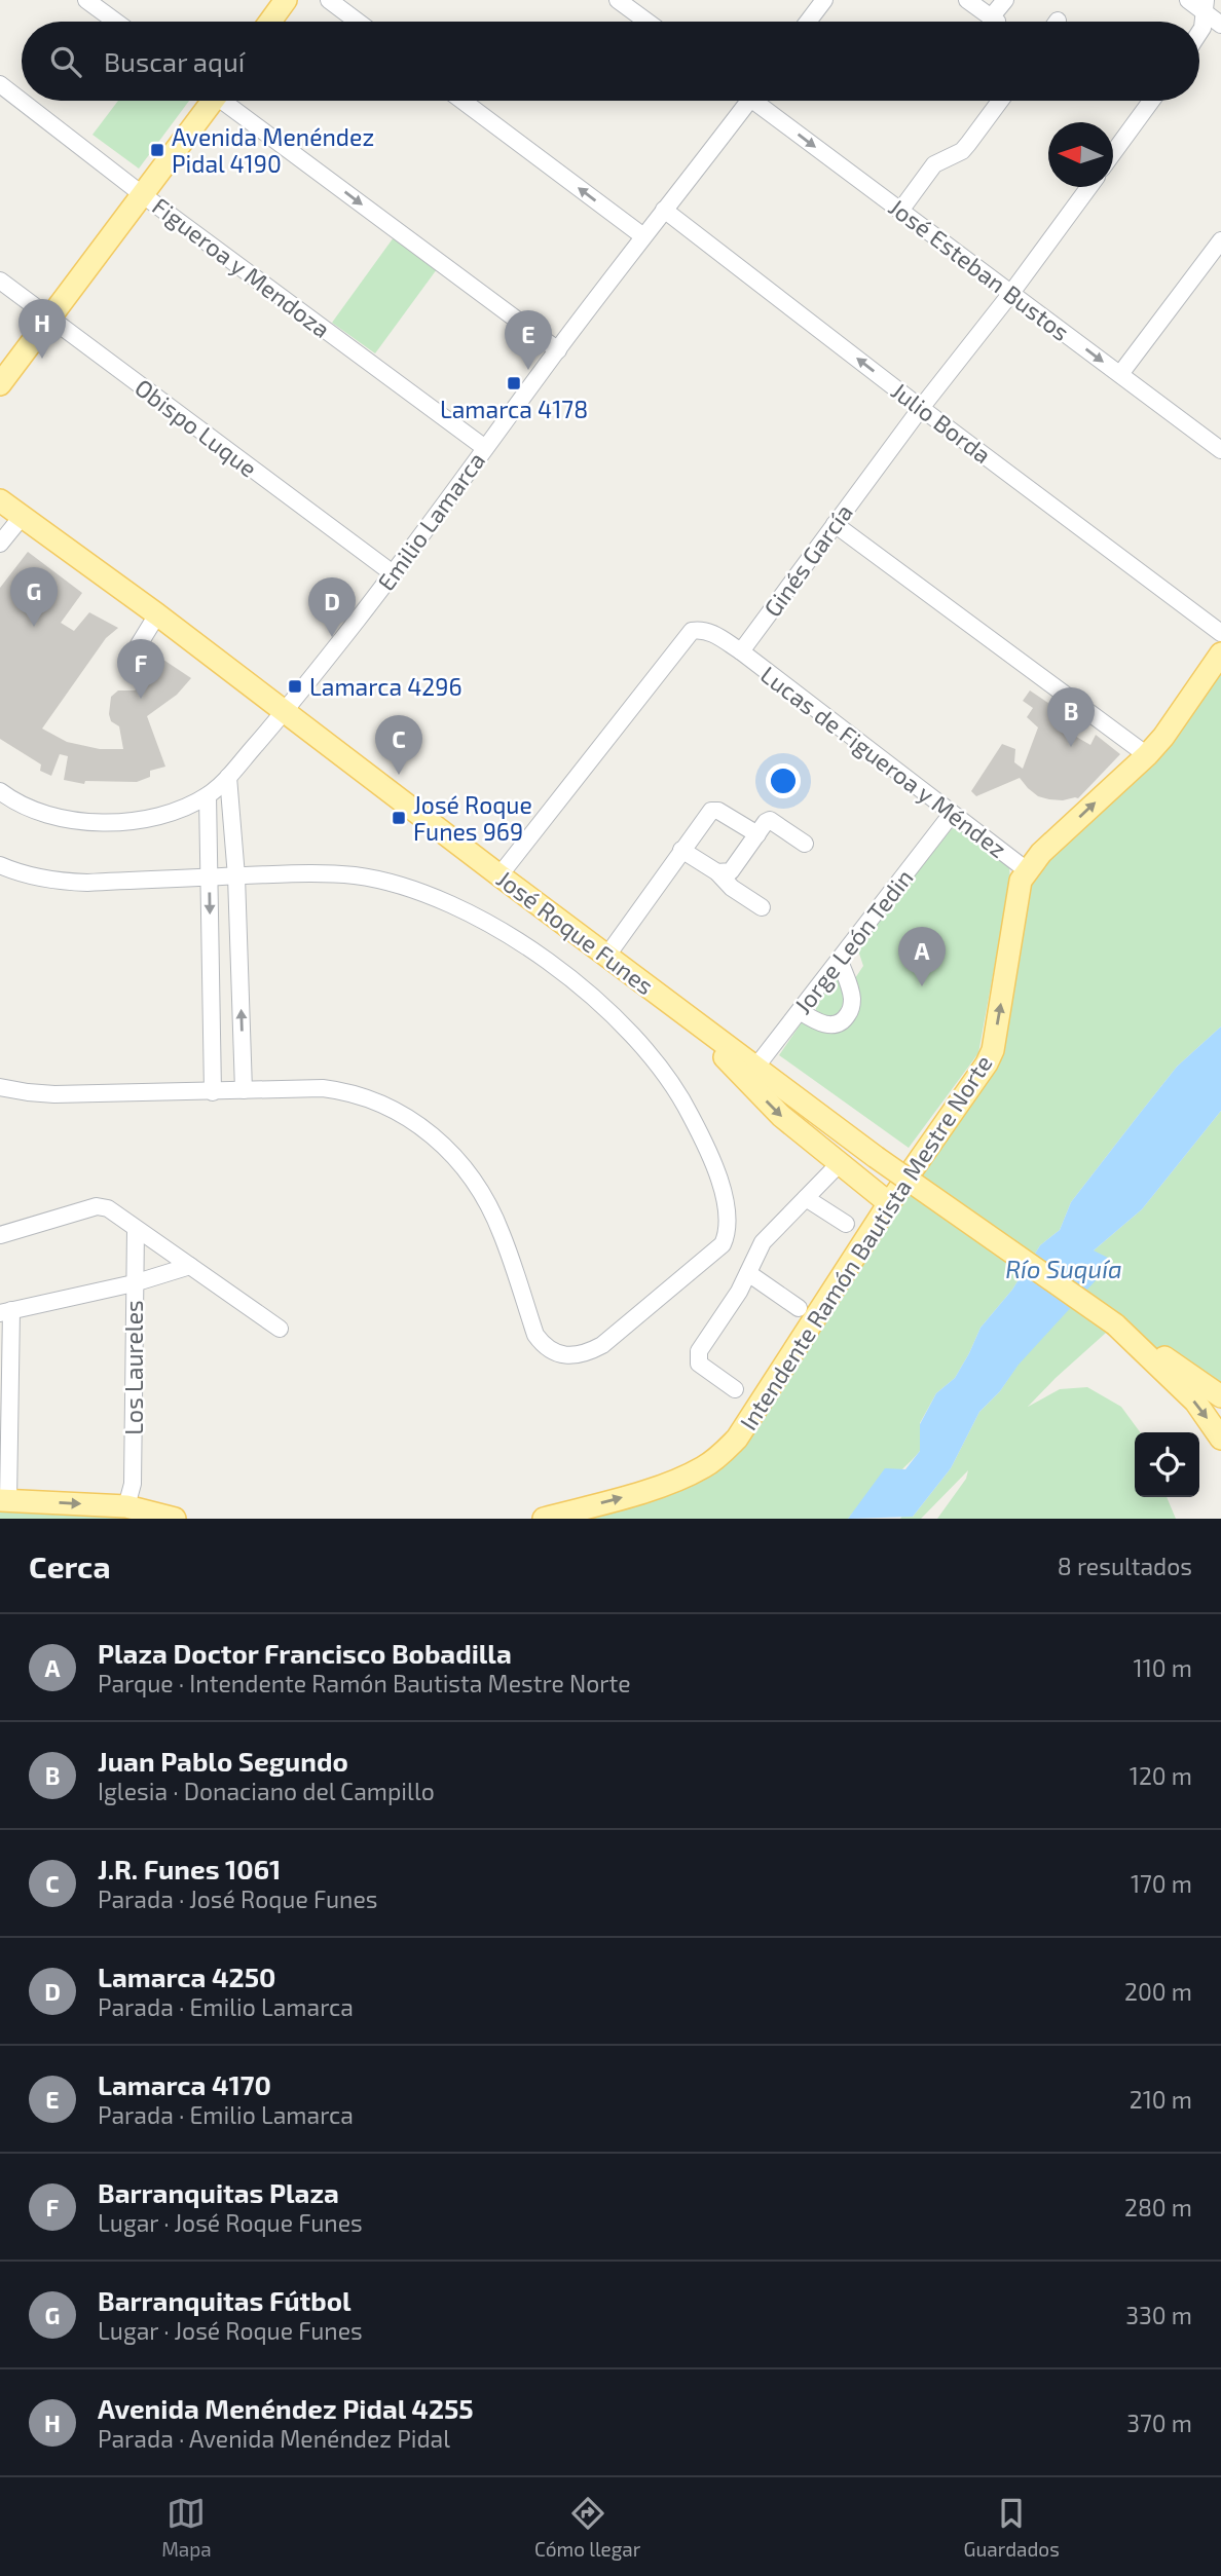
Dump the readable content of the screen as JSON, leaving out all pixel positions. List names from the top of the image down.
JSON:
{
  "streets": {
    "main road": ["José Roque Funes", "Intendente Ramón Bautista Mestre Norte"],
    "street": [
      "Figueroa y Mendoza",
      "José Esteban Bustos",
      "Julio Borda",
      "Obispo Luque",
      "Emilio Lamarca",
      "Ginés García",
      "Lucas de Figueroa y Méndez",
      "Jorge León Tedin",
      "Los Laureles"
    ]
  },
  "crossings": [
    ["Figueroa y Mendoza", "Emilio Lamarca"],
    ["José Esteban Bustos", "Ginés García"],
    ["Julio Borda", "Emilio Lamarca"],
    ["Julio Borda", "Ginés García"],
    ["Obispo Luque", "Emilio Lamarca"],
    ["Emilio Lamarca", "José Roque Funes"],
    ["Ginés García", "Lucas de Figueroa y Méndez"],
    ["Lucas de Figueroa y Méndez", "Jorge León Tedin"],
    ["Lucas de Figueroa y Méndez", "Intendente Ramón Bautista Mestre Norte"],
    ["José Roque Funes", "Jorge León Tedin"]
  ],
  "one_way": ["José Esteban Bustos", "Julio Borda", "Intendente Ramón Bautista Mestre Norte"],
  "water": ["Río Suquía"],
  "places": {
    "transit": [
      "Avenida Menéndez Pidal 4190",
      "Lamarca 4178",
      "Lamarca 4296",
      "José Roque Funes 969"
    ]
  },
  "north": "left",
  "page": {
    "search": "Buscar aquí",
    "pins": [
      "H",
      "E",
      "G",
      "D",
      "F",
      "B",
      "C",
      "A"
    ],
    "heading": ["Cerca", "8 resultados"],
    "list": [
      {
        "mark": "A",
        "name": "Plaza Doctor Francisco Bobadilla",
        "note": "Parque · Intendente Ramón Bautista Mestre Norte",
        "value": "110 m"
      },
      {
        "mark": "B",
        "name": "Juan Pablo Segundo",
        "note": "Iglesia · Donaciano del Campillo",
        "value": "120 m"
      },
      {
        "mark": "C",
        "name": "J.R. Funes 1061",
        "note": "Parada · José Roque Funes",
        "value": "170 m"
      },
      {
        "mark": "D",
        "name": "Lamarca 4250",
        "note": "Parada · Emilio Lamarca",
        "value": "200 m"
      },
      {
        "mark": "E",
        "name": "Lamarca 4170",
        "note": "Parada · Emilio Lamarca",
        "value": "210 m"
      },
      {
        "mark": "F",
        "name": "Barranquitas Plaza",
        "note": "Lugar · José Roque Funes",
        "value": "280 m"
      },
      {
        "mark": "G",
        "name": "Barranquitas Fútbol",
        "note": "Lugar · José Roque Funes",
        "value": "330 m"
      },
      {
        "mark": "H",
        "name": "Avenida Menéndez Pidal 4255",
        "note": "Parada · Avenida Menéndez Pidal",
        "value": "370 m"
      }
    ],
    "nav": ["Mapa", "Cómo llegar", "Guardados"]
  }
}
